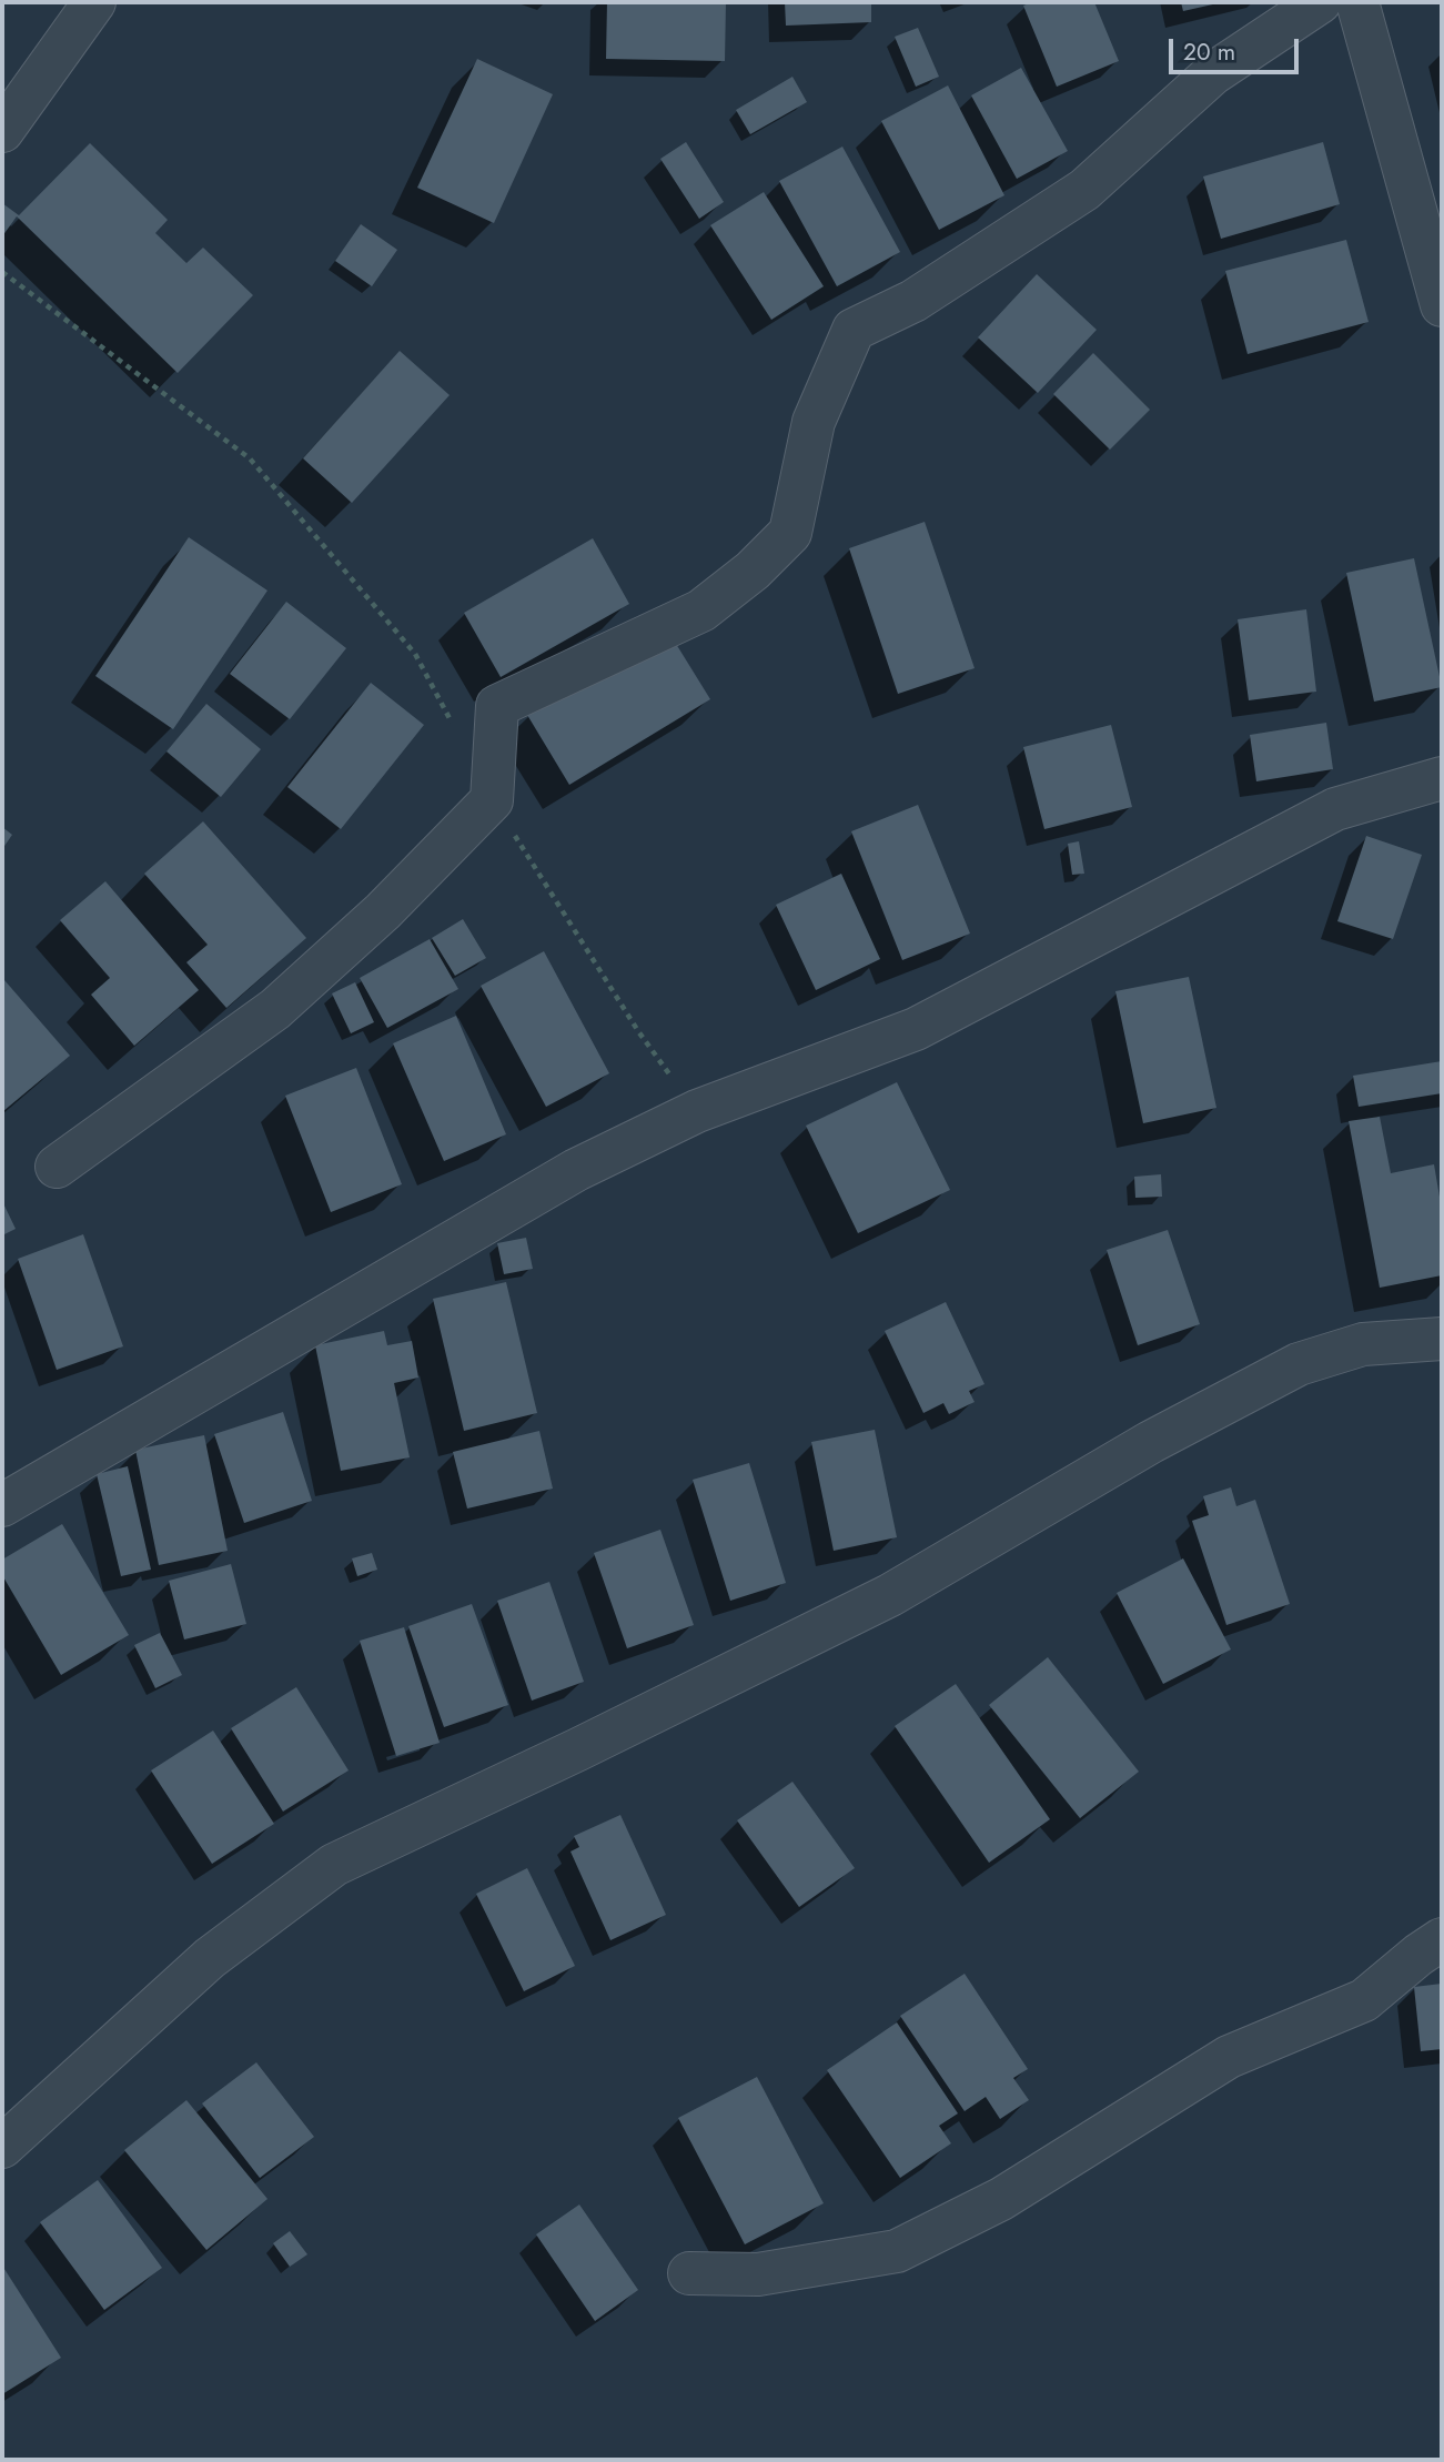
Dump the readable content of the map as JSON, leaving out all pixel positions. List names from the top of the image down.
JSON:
{
  "scale_bar": "20 m"
}
